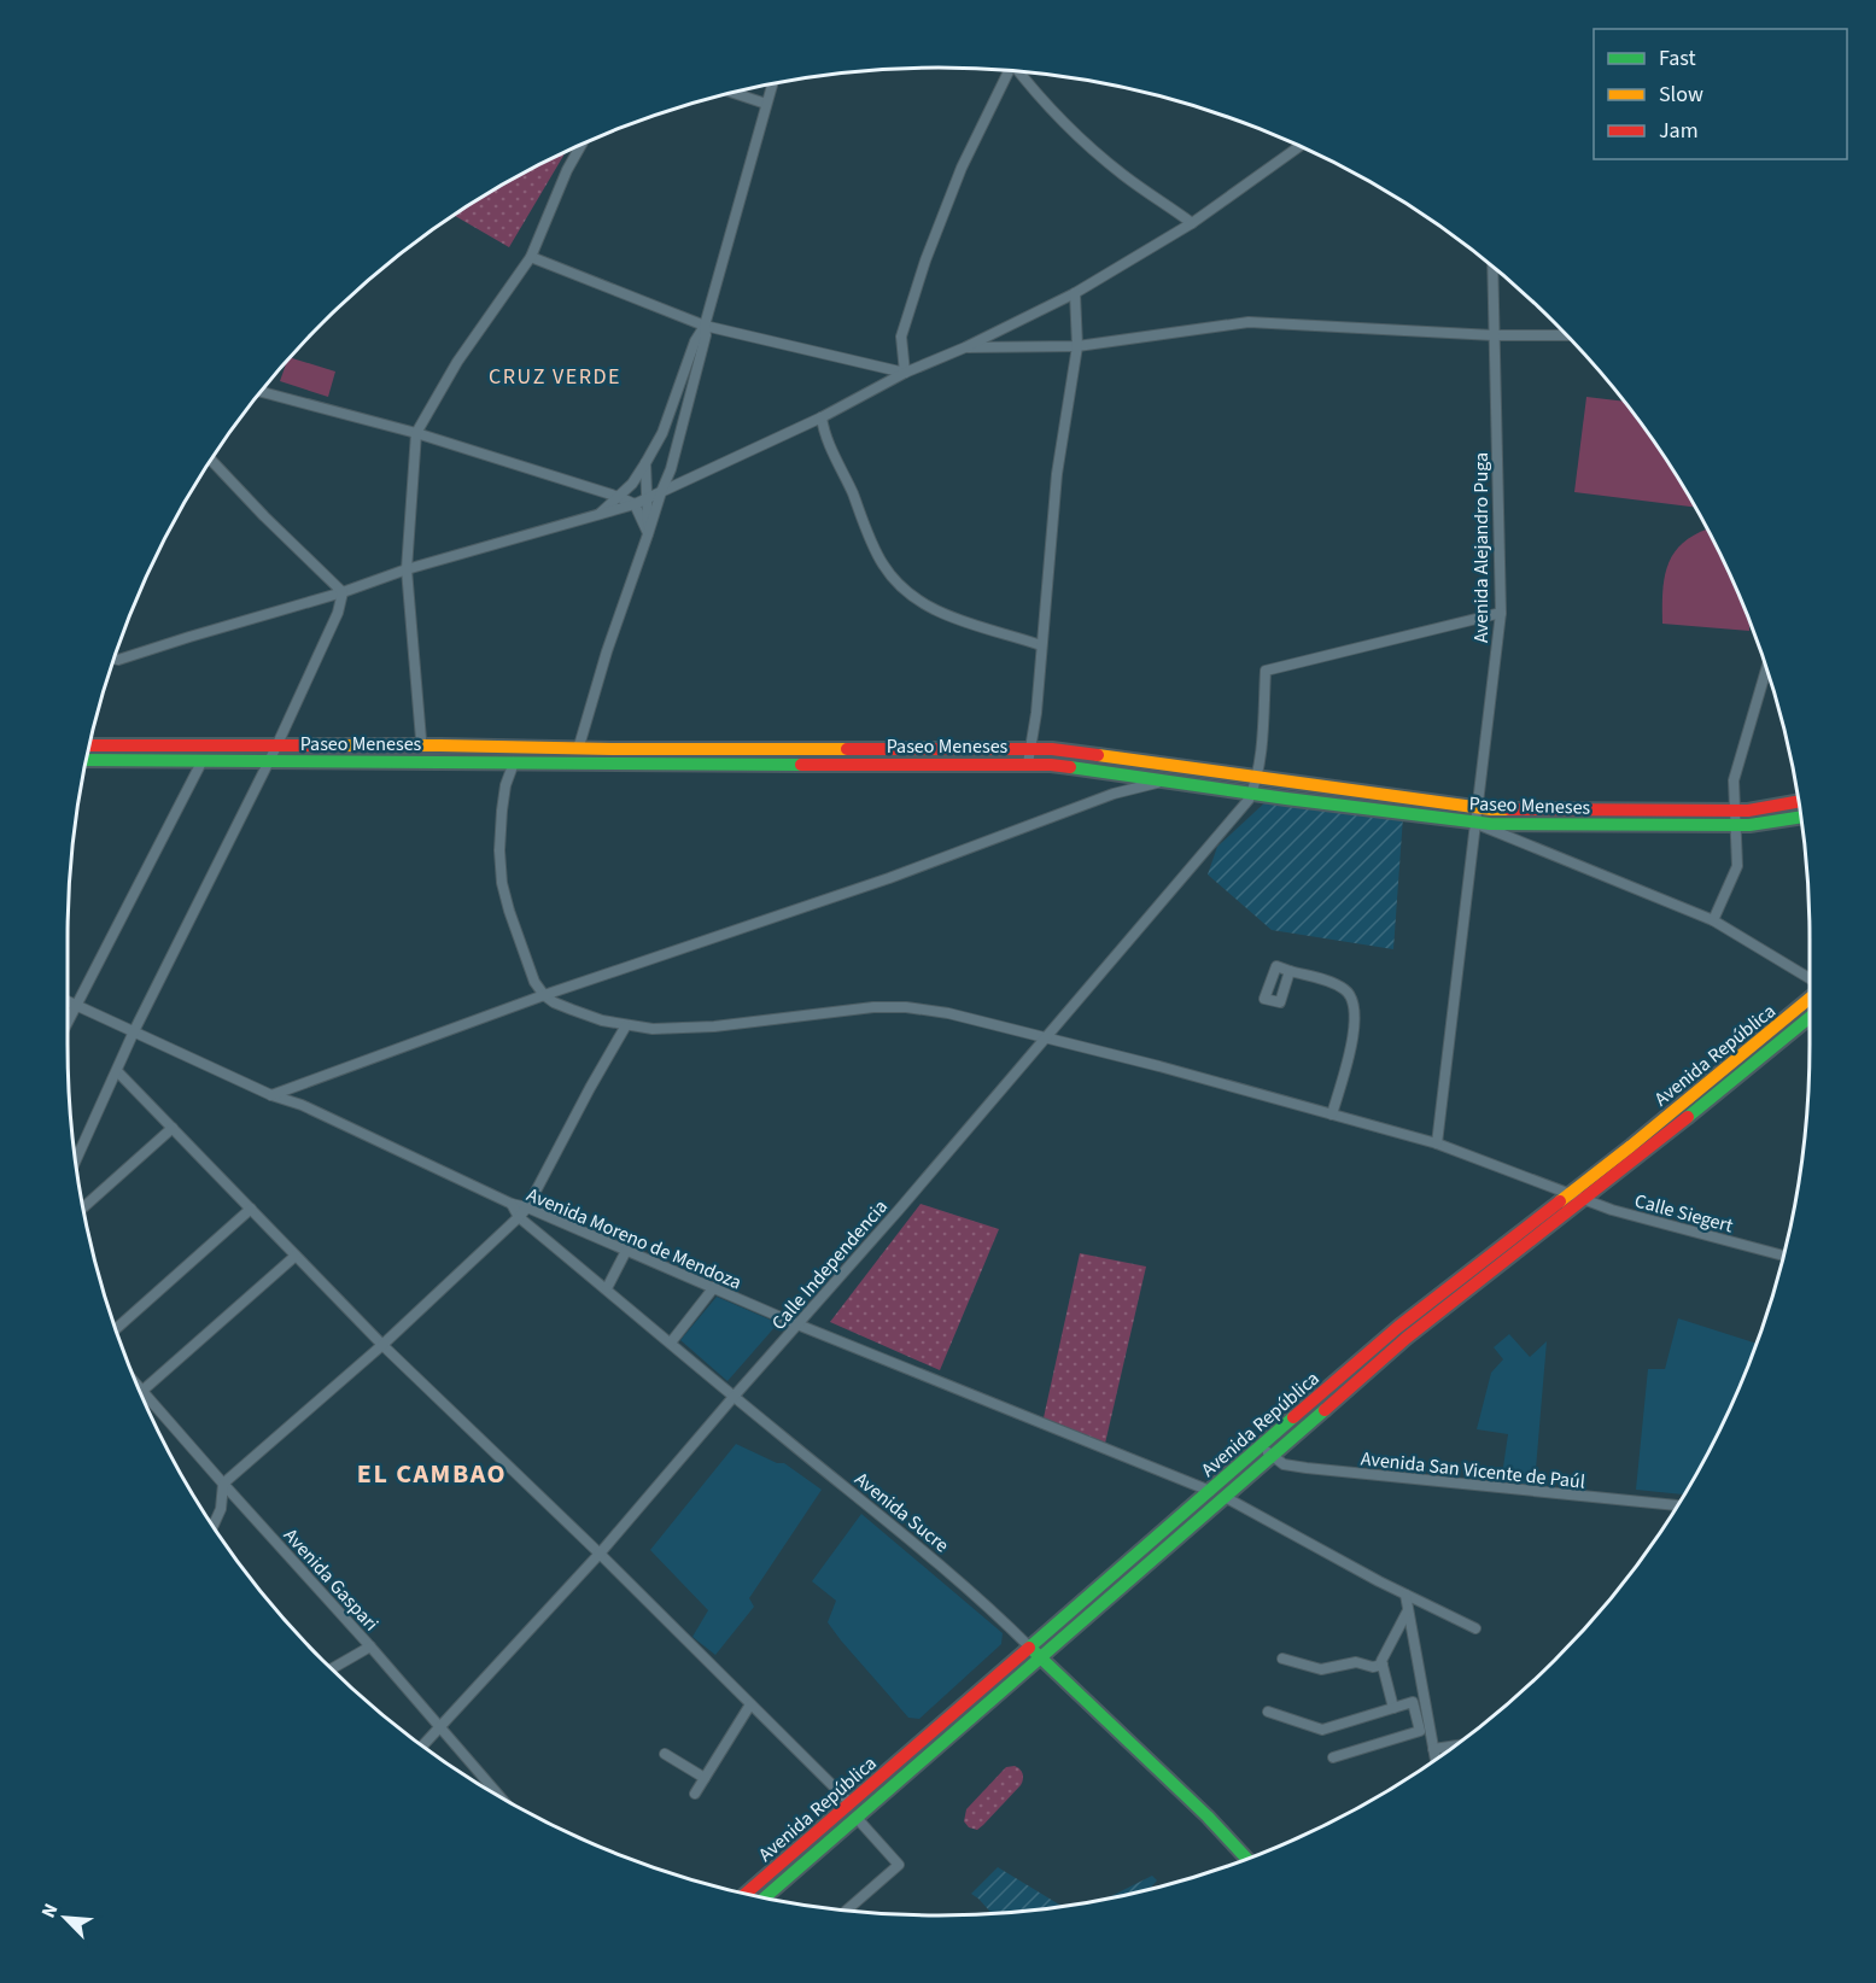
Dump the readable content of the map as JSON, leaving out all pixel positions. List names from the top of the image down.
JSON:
{
  "streets": {
    "street": [
      "Avenida Alejandro Puga",
      "Paseo Meneses",
      "Avenida República",
      "Calle Siegert",
      "Avenida Moreno de Mendoza",
      "Calle Independencia",
      "Avenida San Vicente de Paúl",
      "Avenida Sucre",
      "Avenida Gaspari"
    ]
  },
  "crossings": [
    ["Avenida Alejandro Puga", "Paseo Meneses"],
    ["Avenida Alejandro Puga", "Calle Siegert"],
    ["Paseo Meneses", "Calle Independencia"],
    ["Avenida República", "Calle Siegert"],
    ["Avenida República", "Avenida Moreno de Mendoza"],
    ["Avenida República", "Avenida San Vicente de Paúl"],
    ["Avenida República", "Avenida Sucre"],
    ["Calle Siegert", "Calle Independencia"],
    ["Avenida Moreno de Mendoza", "Calle Independencia"],
    ["Avenida Moreno de Mendoza", "Avenida Sucre"],
    ["Calle Independencia", "Avenida Sucre"],
    ["Calle Independencia", "Avenida Gaspari"]
  ],
  "districts": ["CRUZ VERDE", "EL CAMBAO"],
  "legend": ["Fast", "Slow", "Jam"],
  "north": "top left"
}
